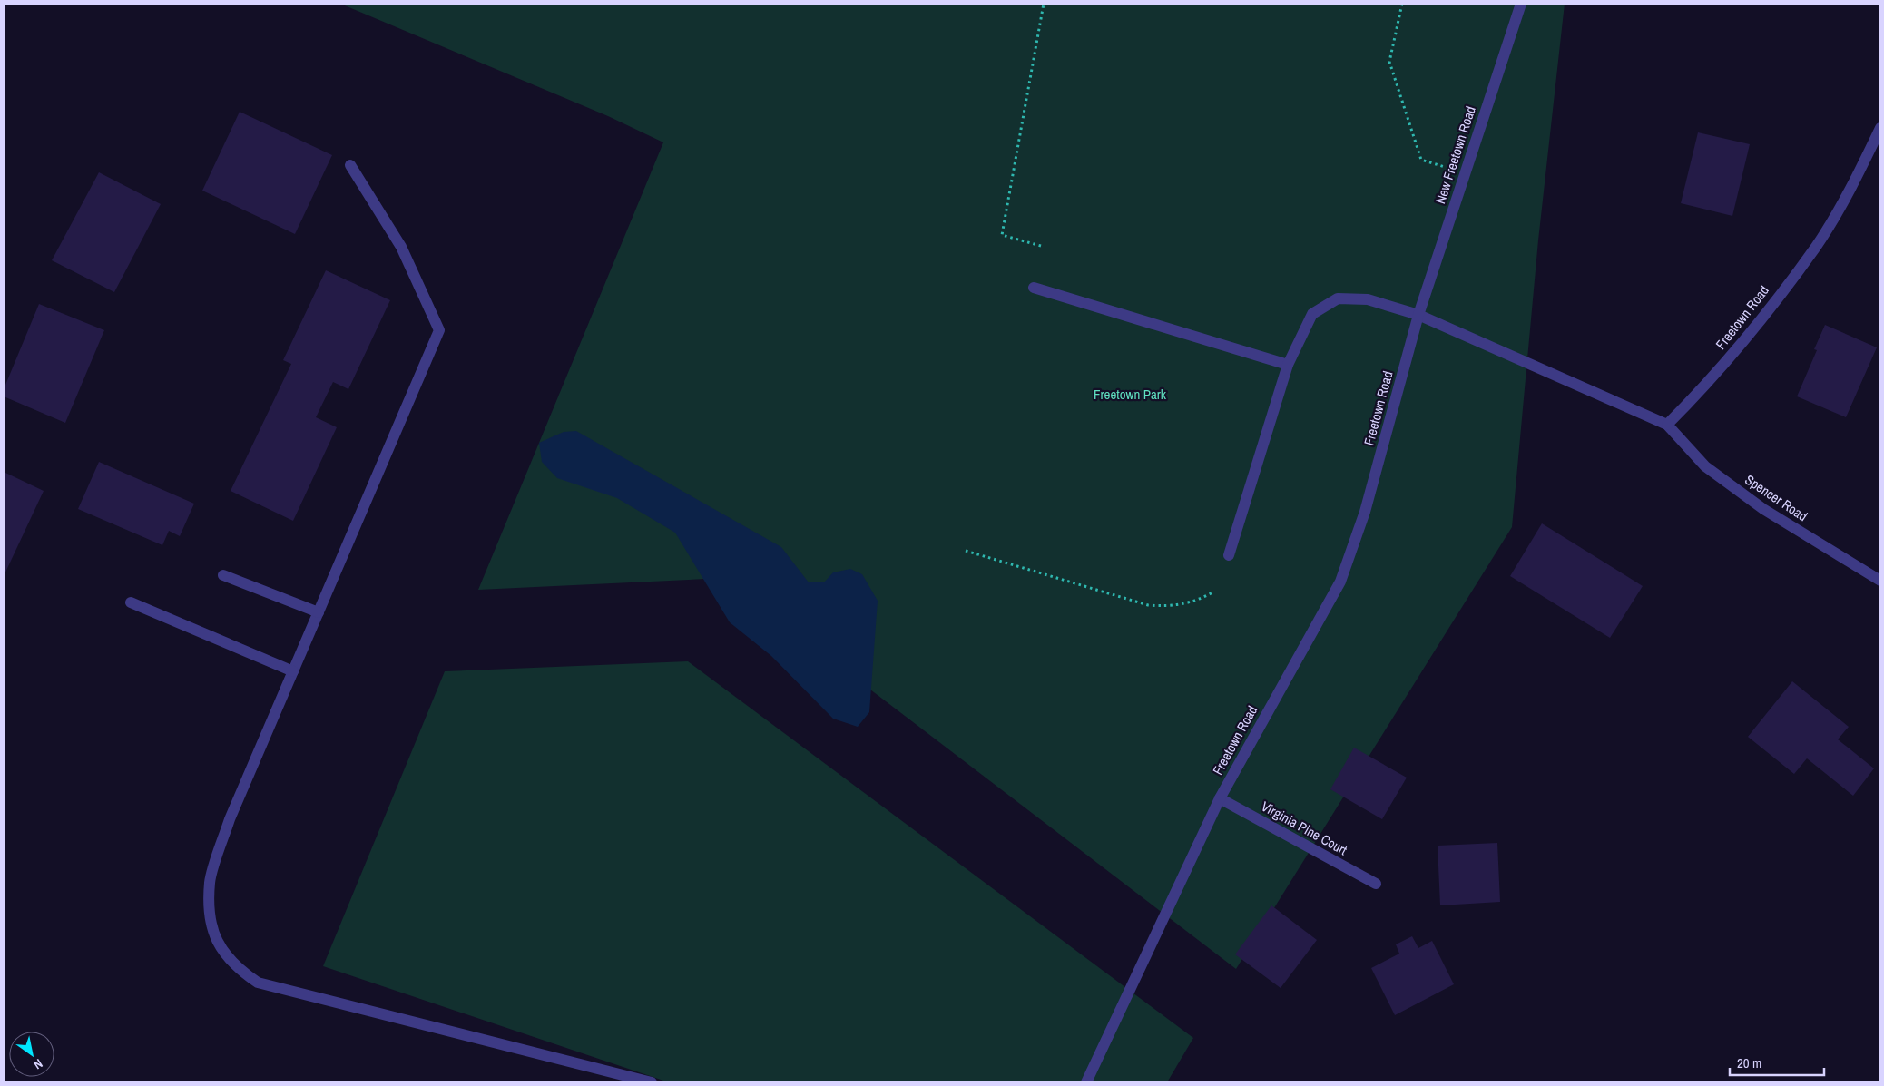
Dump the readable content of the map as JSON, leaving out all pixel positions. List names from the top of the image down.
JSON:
{
  "streets": {
    "street": [
      "New Freetown Road",
      "Freetown Road",
      "Spencer Road",
      "Virginia Pine Court"
    ]
  },
  "crossings": [
    ["New Freetown Road", "Freetown Road"],
    ["Freetown Road", "Spencer Road"],
    ["Freetown Road", "Virginia Pine Court"]
  ],
  "parks": ["Freetown Park"],
  "scale_bar": "20 m",
  "north": "bottom right"
}
